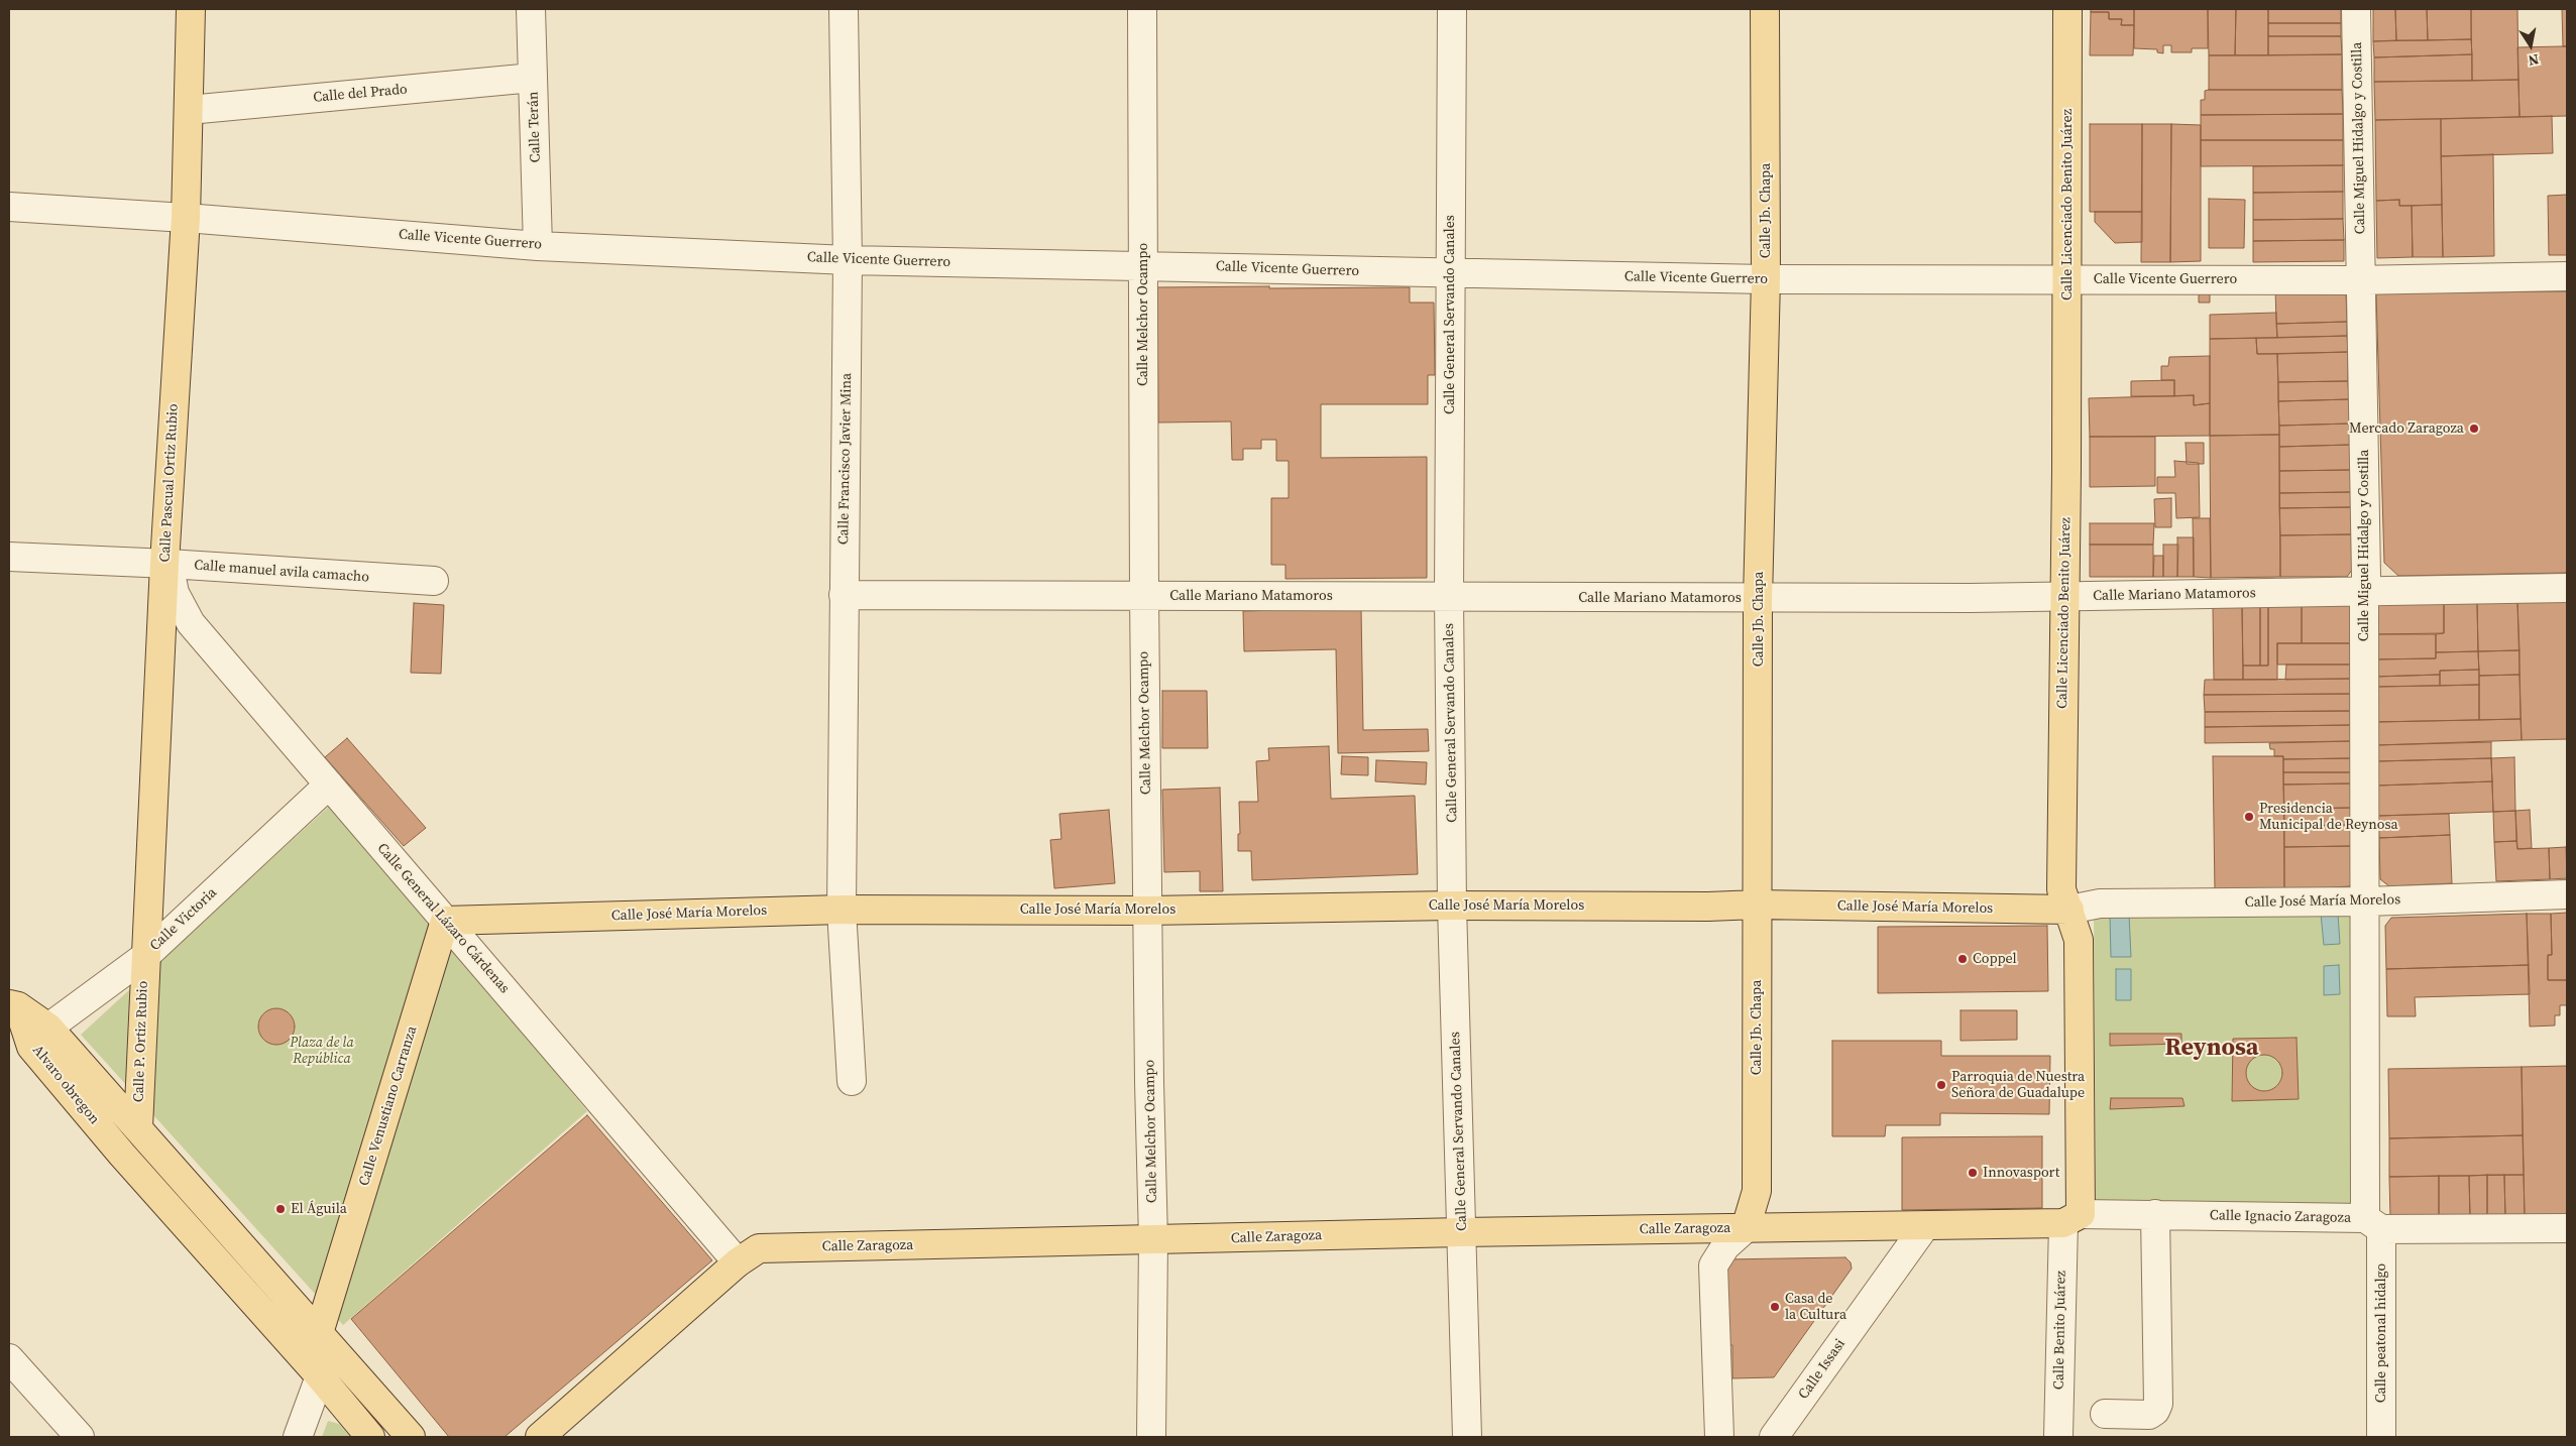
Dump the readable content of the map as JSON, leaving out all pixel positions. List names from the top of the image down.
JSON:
{
  "streets": {
    "main road": [
      "Calle Licenciado Benito Juárez",
      "Calle Jb. Chapa",
      "Calle Pascual Ortiz Rubio",
      "Calle José María Morelos",
      "Calle P. Ortiz Rubio",
      "Alvaro obregon",
      "Calle Venustiano Carranza",
      "Calle Zaragoza"
    ],
    "street": [
      "Calle del Prado",
      "Calle Terán",
      "Calle Miguel Hidalgo y Costilla",
      "Calle Vicente Guerrero",
      "Calle Melchor Ocampo",
      "Calle General Servando Canales",
      "Calle Francisco Javier Mina",
      "Calle manuel avila camacho",
      "Calle Mariano Matamoros",
      "Calle General Lázaro Cárdenas",
      "Calle Victoria",
      "Calle Ignacio Zaragoza",
      "Calle Benito Juárez",
      "Calle peatonal hidalgo",
      "Calle Issasi"
    ]
  },
  "crossings": [
    ["Calle del Prado", "Calle Terán"],
    ["Calle del Prado", "Calle Pascual Ortiz Rubio"],
    ["Calle Terán", "Calle Vicente Guerrero"],
    ["Calle Miguel Hidalgo y Costilla", "Calle Vicente Guerrero"],
    ["Calle Miguel Hidalgo y Costilla", "Calle Mariano Matamoros"],
    ["Calle Miguel Hidalgo y Costilla", "Calle José María Morelos"],
    ["Calle Miguel Hidalgo y Costilla", "Calle Ignacio Zaragoza"],
    ["Calle Miguel Hidalgo y Costilla", "Calle peatonal hidalgo"],
    ["Calle Licenciado Benito Juárez", "Calle Vicente Guerrero"],
    ["Calle Licenciado Benito Juárez", "Calle Mariano Matamoros"],
    ["Calle Licenciado Benito Juárez", "Calle José María Morelos"],
    ["Calle Licenciado Benito Juárez", "Calle Ignacio Zaragoza"],
    ["Calle Licenciado Benito Juárez", "Calle Zaragoza"],
    ["Calle Licenciado Benito Juárez", "Calle Benito Juárez"],
    ["Calle Jb. Chapa", "Calle Vicente Guerrero"],
    ["Calle Jb. Chapa", "Calle Mariano Matamoros"],
    ["Calle Jb. Chapa", "Calle José María Morelos"],
    ["Calle Jb. Chapa", "Calle Zaragoza"],
    ["Calle Vicente Guerrero", "Calle Melchor Ocampo"],
    ["Calle Vicente Guerrero", "Calle General Servando Canales"],
    ["Calle Vicente Guerrero", "Calle Francisco Javier Mina"],
    ["Calle Vicente Guerrero", "Calle Pascual Ortiz Rubio"],
    ["Calle Melchor Ocampo", "Calle Mariano Matamoros"],
    ["Calle Melchor Ocampo", "Calle José María Morelos"],
    ["Calle Melchor Ocampo", "Calle Zaragoza"],
    ["Calle General Servando Canales", "Calle Mariano Matamoros"],
    ["Calle General Servando Canales", "Calle José María Morelos"],
    ["Calle General Servando Canales", "Calle Zaragoza"],
    ["Calle Francisco Javier Mina", "Calle Mariano Matamoros"],
    ["Calle Francisco Javier Mina", "Calle José María Morelos"],
    ["Calle Pascual Ortiz Rubio", "Calle manuel avila camacho"],
    ["Calle Pascual Ortiz Rubio", "Calle General Lázaro Cárdenas"],
    ["Calle Pascual Ortiz Rubio", "Calle Victoria"],
    ["Calle Pascual Ortiz Rubio", "Calle P. Ortiz Rubio"],
    ["Calle manuel avila camacho", "Calle General Lázaro Cárdenas"],
    ["Calle José María Morelos", "Calle General Lázaro Cárdenas"],
    ["Calle José María Morelos", "Calle Venustiano Carranza"],
    ["Calle General Lázaro Cárdenas", "Calle Victoria"],
    ["Calle General Lázaro Cárdenas", "Calle Venustiano Carranza"],
    ["Calle General Lázaro Cárdenas", "Calle Zaragoza"],
    ["Calle Victoria", "Calle P. Ortiz Rubio"],
    ["Calle Victoria", "Alvaro obregon"],
    ["Calle P. Ortiz Rubio", "Alvaro obregon"],
    ["Alvaro obregon", "Calle Venustiano Carranza"],
    ["Calle Ignacio Zaragoza", "Calle Zaragoza"],
    ["Calle Ignacio Zaragoza", "Calle Benito Juárez"],
    ["Calle Ignacio Zaragoza", "Calle peatonal hidalgo"],
    ["Calle Zaragoza", "Calle Benito Juárez"],
    ["Calle Zaragoza", "Calle Issasi"]
  ],
  "districts": ["Reynosa"],
  "parks": ["Plaza de la República"],
  "places": [
    "Mercado Zaragoza",
    "Presidencia Municipal de Reynosa",
    "Coppel",
    "Parroquia de Nuestra Señora de Guadalupe",
    "Innovasport",
    "El Águila",
    "Casa de la Cultura"
  ],
  "north": "bottom"
}
